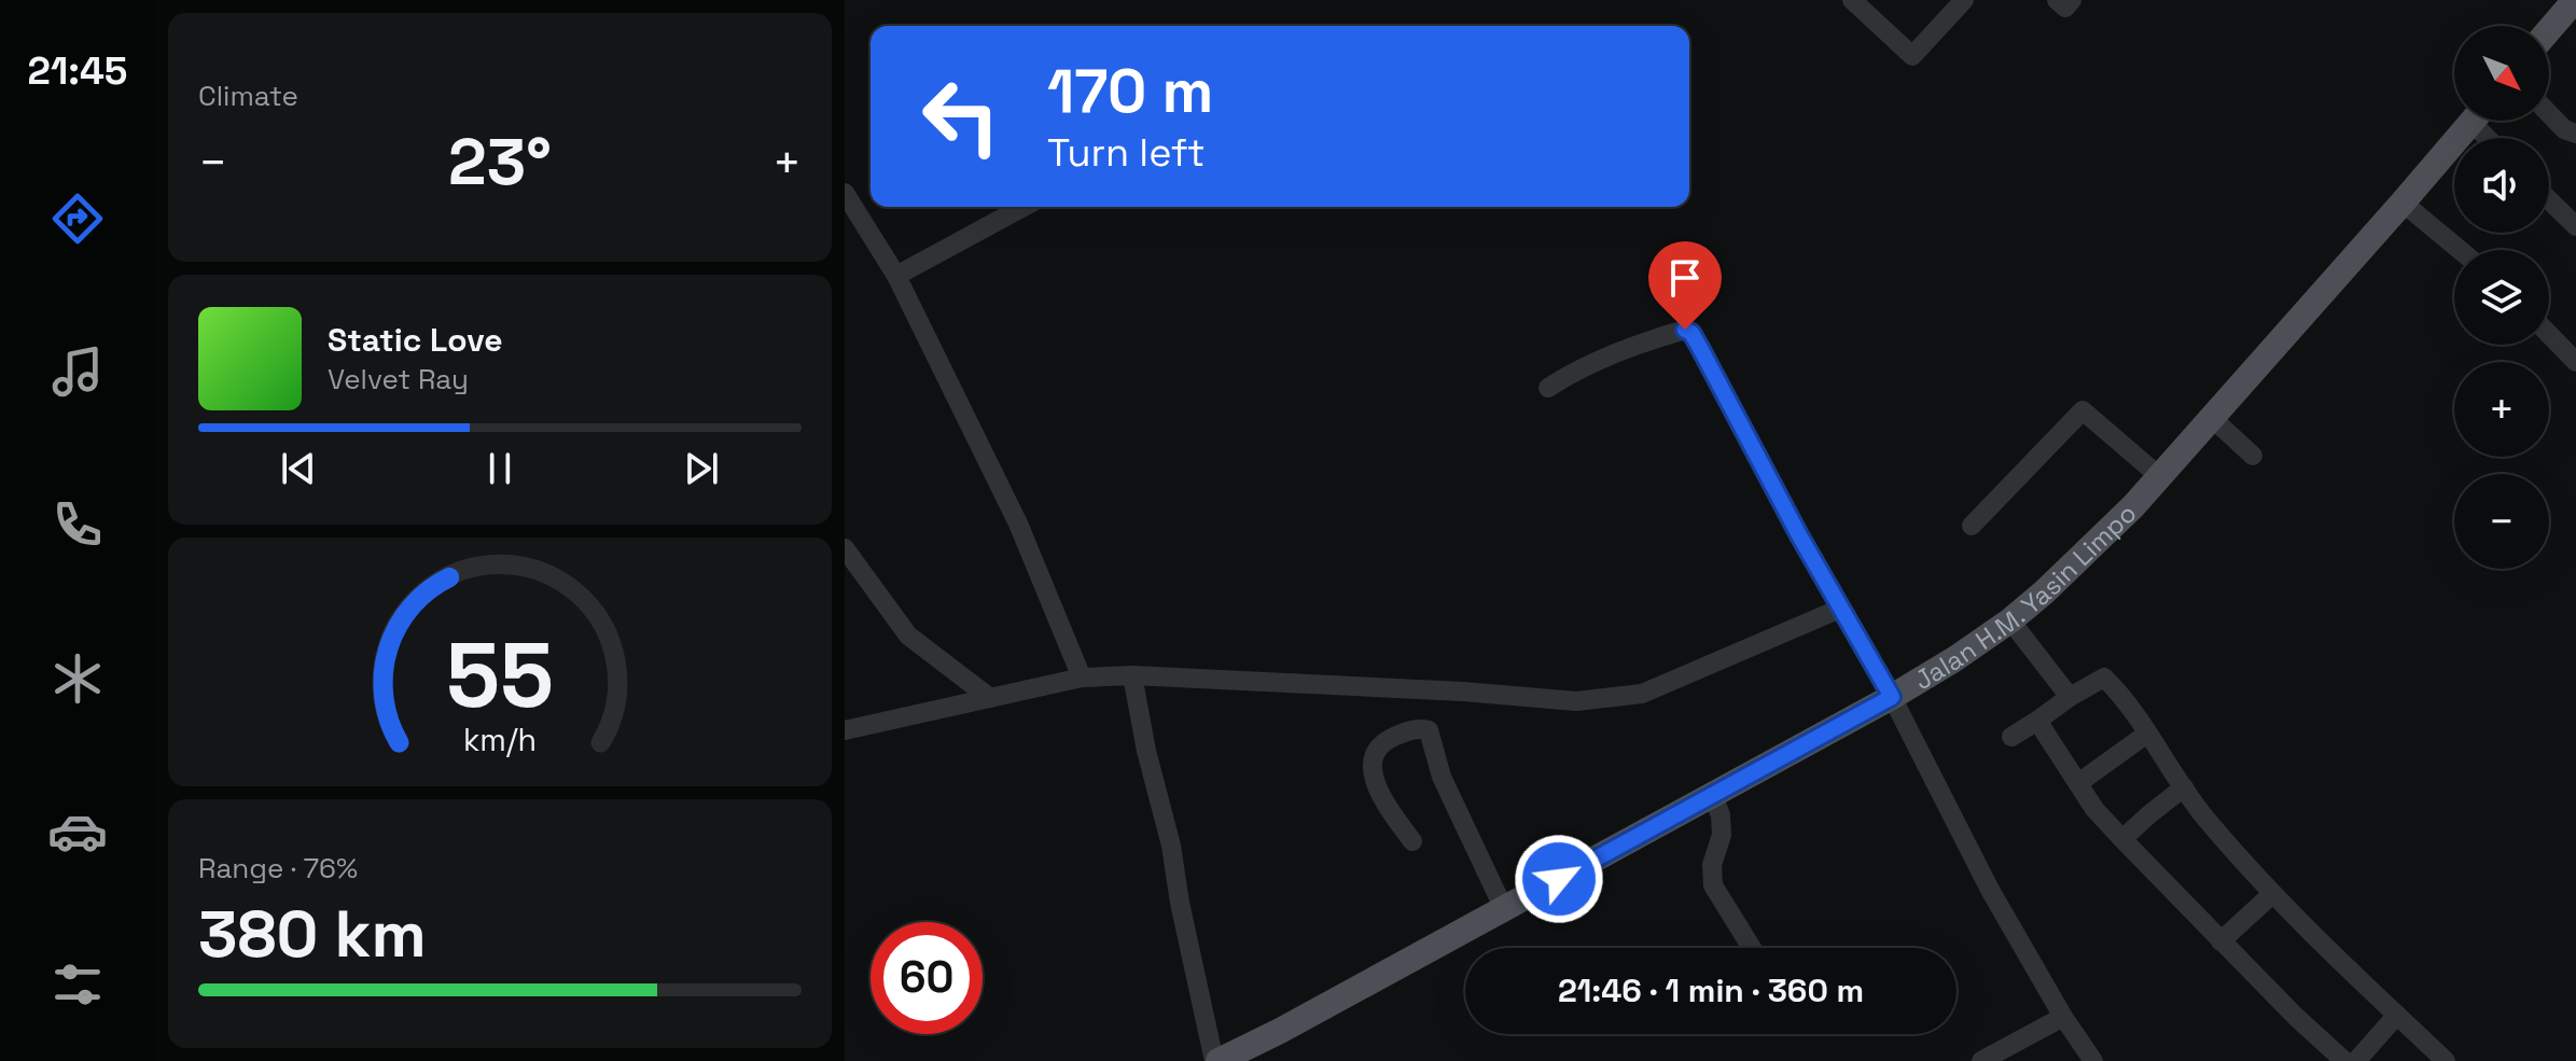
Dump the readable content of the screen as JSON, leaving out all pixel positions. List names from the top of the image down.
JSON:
{
  "streets": {
    "main road": ["Jalan H.M. Yasin Limpo"]
  },
  "north": "bottom right",
  "page": {
    "tabs": "21:45",
    "tile": [
      "Climate",
      ["Range · 76%", "380 km"]
    ],
    "map_buttons": ["+", "−"],
    "turn": ["170 m", "Turn left"],
    "heat": ["−", "23°", "+"],
    "song": ["Static Love", "Velvet Ray"],
    "limit": "60",
    "trip": "21:46 · 1 min · 360 m",
    "gauge": ["55", "km/h"]
  }
}
